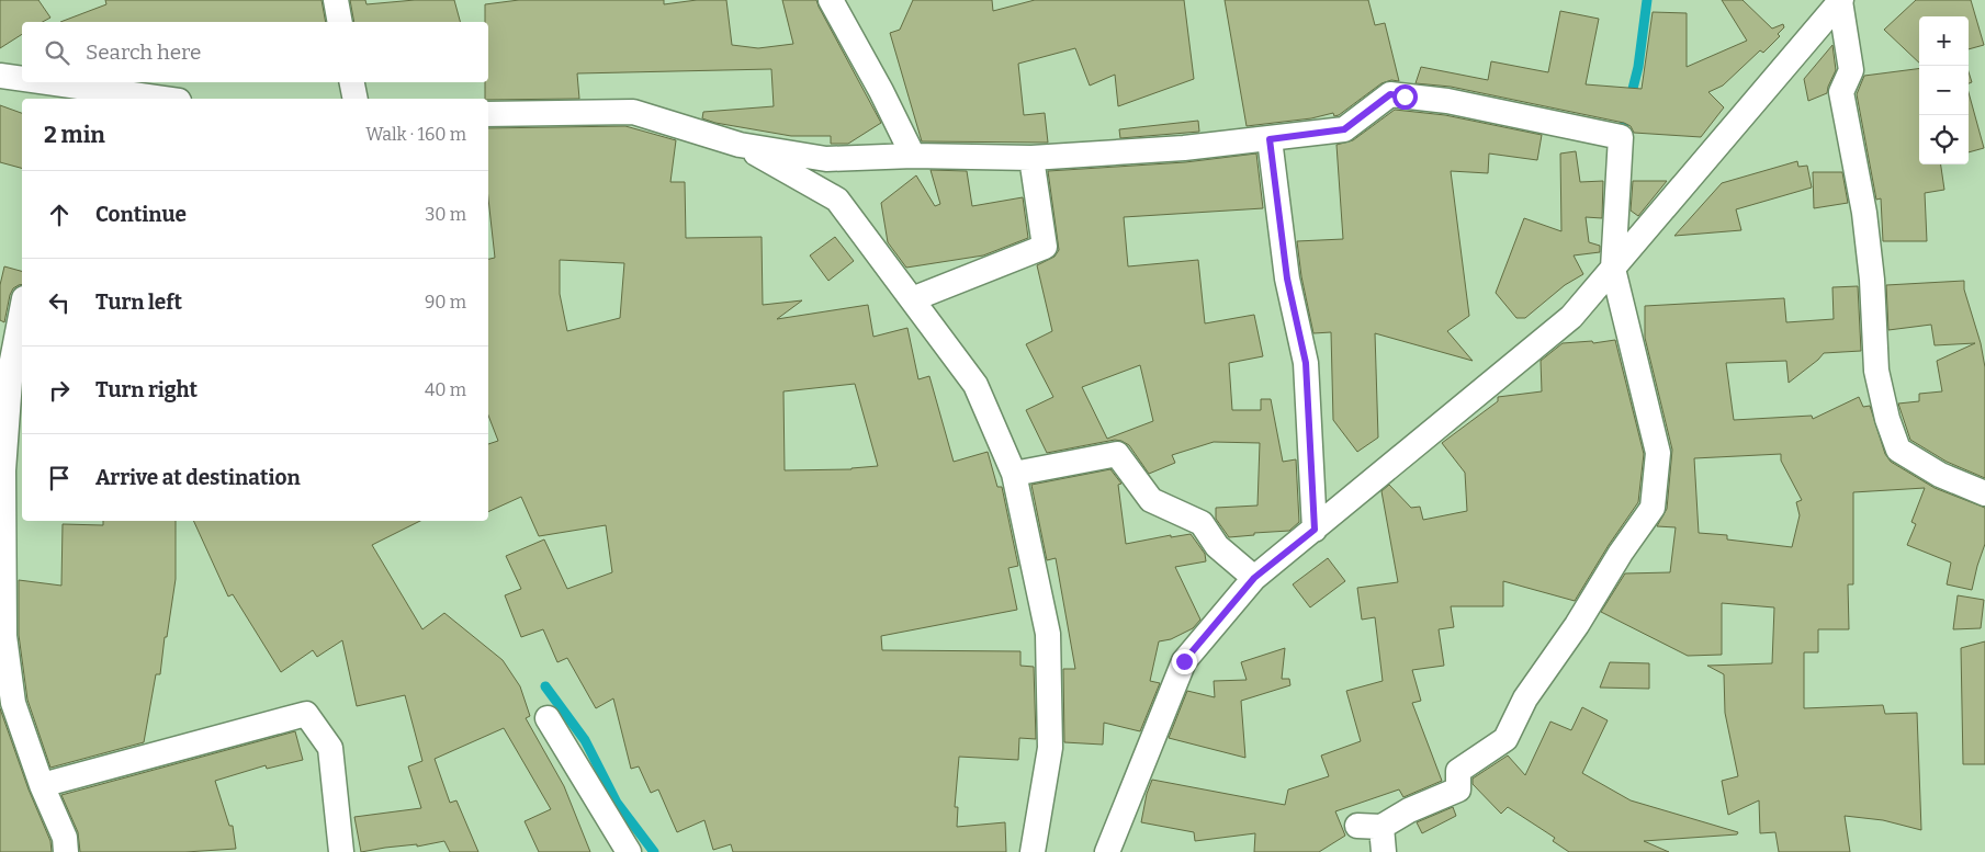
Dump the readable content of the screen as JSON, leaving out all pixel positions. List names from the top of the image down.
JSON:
{
  "page": {
    "map_buttons": ["+", "−"],
    "search": "Search here",
    "heading": ["2 min", "Walk · 160 m"],
    "list": [
      ["Continue", "30 m"],
      ["Turn left", "90 m"],
      ["Turn right", "40 m"],
      "Arrive at destination"
    ]
  }
}
